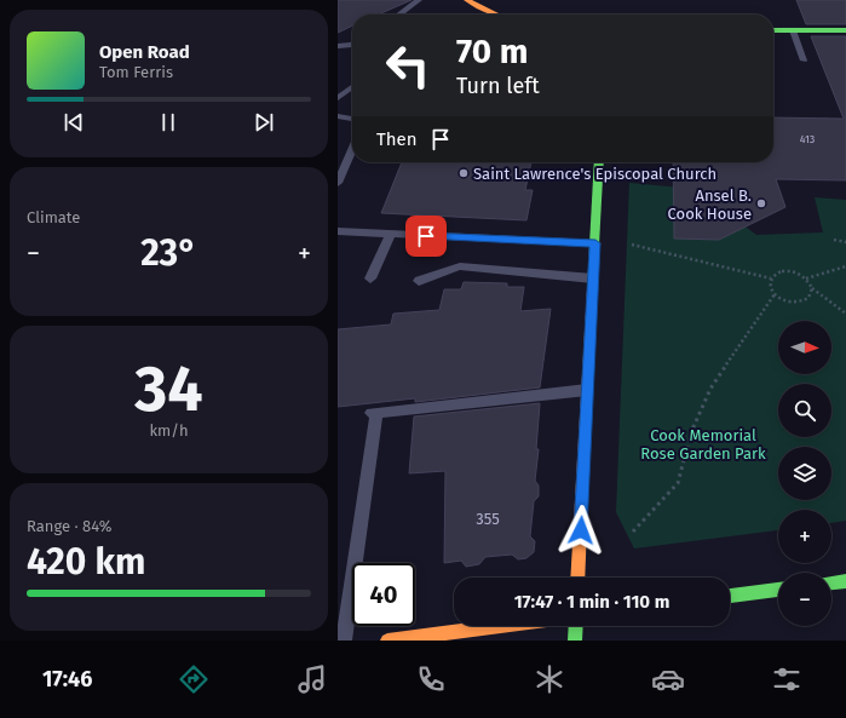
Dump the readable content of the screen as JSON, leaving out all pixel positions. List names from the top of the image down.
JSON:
{
  "parks": ["Cook Memorial Rose Garden Park"],
  "places": ["Saint Lawrence's Episcopal Church", "Ansel B. Cook House"],
  "house_numbers": ["413", "355"],
  "north": "right",
  "page": {
    "turn": ["70 m", "Turn left"],
    "song": ["Open Road", "Tom Ferris"],
    "then": "Then",
    "tile": [
      "Climate",
      ["34", "km/h"],
      ["Range · 84%", "420 km"]
    ],
    "heat": ["−", "23°", "+"],
    "map_buttons": ["+", "−"],
    "limit": "40",
    "trip": "17:47 · 1 min · 110 m",
    "tabs": "17:46"
  }
}
